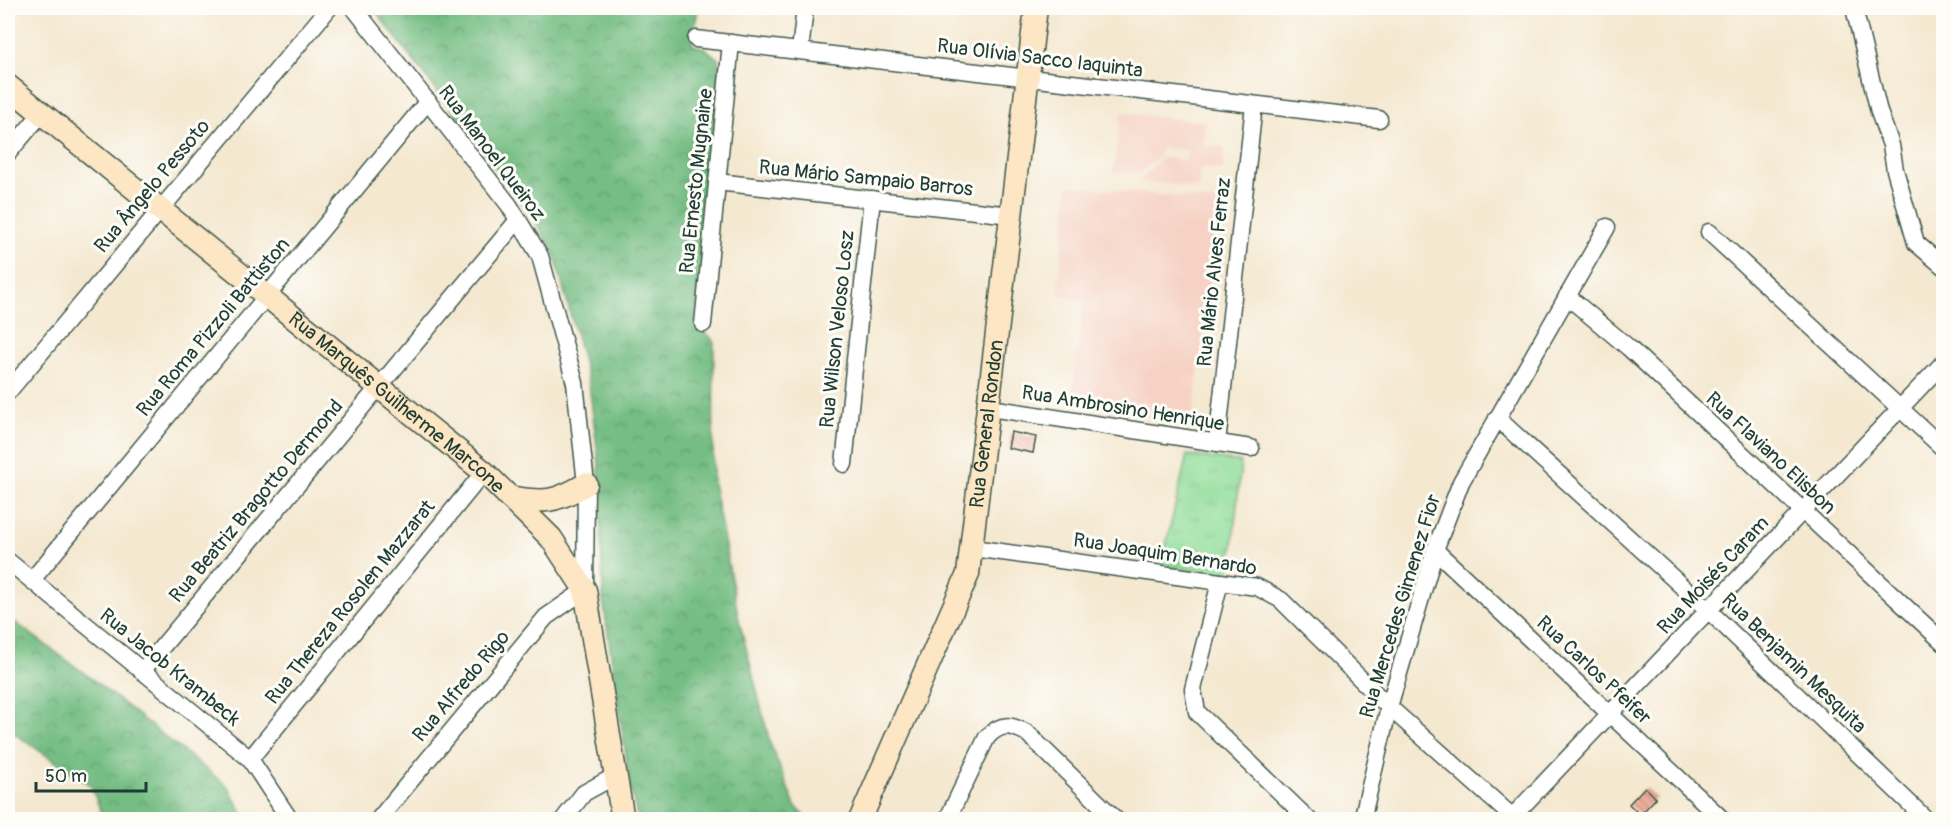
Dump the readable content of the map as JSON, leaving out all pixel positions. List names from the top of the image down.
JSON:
{
  "streets": {
    "street": [
      "Rua Olívia Sacco Iaquinta",
      "Rua Manoel Queiroz",
      "Rua Mário Sampaio Barros",
      "Rua Ernesto Mugnaine",
      "Rua Ângelo Pessoto",
      "Rua Mário Alves Ferraz",
      "Rua Roma Pizzoli Battiston",
      "Rua Wilson Veloso Losz",
      "Rua Marquês Guilherme Marcone",
      "Rua Ambrosino Henrique",
      "Rua General Rondon",
      "Rua Flaviano Elisbon",
      "Rua Beatriz Bragotto Dermond",
      "Rua Joaquim Bernardo",
      "Rua Moisés Caram",
      "Rua Thereza Rosolen Mazzarat",
      "Rua Mercedes Gimenez Fior",
      "Rua Benjamin Mesquita",
      "Rua Jacob Krambeck",
      "Rua Carlos Pfeifer",
      "Rua Alfredo Rigo"
    ]
  },
  "crossings": [
    ["Rua Olívia Sacco Iaquinta", "Rua Ernesto Mugnaine"],
    ["Rua Olívia Sacco Iaquinta", "Rua Mário Alves Ferraz"],
    ["Rua Olívia Sacco Iaquinta", "Rua General Rondon"],
    ["Rua Manoel Queiroz", "Rua Roma Pizzoli Battiston"],
    ["Rua Manoel Queiroz", "Rua Marquês Guilherme Marcone"],
    ["Rua Manoel Queiroz", "Rua Beatriz Bragotto Dermond"],
    ["Rua Manoel Queiroz", "Rua Alfredo Rigo"],
    ["Rua Mário Sampaio Barros", "Rua Ernesto Mugnaine"],
    ["Rua Mário Sampaio Barros", "Rua Wilson Veloso Losz"],
    ["Rua Mário Sampaio Barros", "Rua General Rondon"],
    ["Rua Ângelo Pessoto", "Rua Marquês Guilherme Marcone"],
    ["Rua Mário Alves Ferraz", "Rua Ambrosino Henrique"],
    ["Rua Roma Pizzoli Battiston", "Rua Marquês Guilherme Marcone"],
    ["Rua Roma Pizzoli Battiston", "Rua Jacob Krambeck"],
    ["Rua Marquês Guilherme Marcone", "Rua Beatriz Bragotto Dermond"],
    ["Rua Marquês Guilherme Marcone", "Rua Thereza Rosolen Mazzarat"],
    ["Rua Marquês Guilherme Marcone", "Rua Alfredo Rigo"],
    ["Rua Ambrosino Henrique", "Rua General Rondon"],
    ["Rua General Rondon", "Rua Joaquim Bernardo"],
    ["Rua Flaviano Elisbon", "Rua Moisés Caram"],
    ["Rua Flaviano Elisbon", "Rua Mercedes Gimenez Fior"],
    ["Rua Beatriz Bragotto Dermond", "Rua Jacob Krambeck"],
    ["Rua Joaquim Bernardo", "Rua Moisés Caram"],
    ["Rua Joaquim Bernardo", "Rua Mercedes Gimenez Fior"],
    ["Rua Moisés Caram", "Rua Benjamin Mesquita"],
    ["Rua Moisés Caram", "Rua Carlos Pfeifer"],
    ["Rua Thereza Rosolen Mazzarat", "Rua Jacob Krambeck"],
    ["Rua Mercedes Gimenez Fior", "Rua Benjamin Mesquita"],
    ["Rua Mercedes Gimenez Fior", "Rua Carlos Pfeifer"]
  ],
  "scale_bar": "50 m"
}
